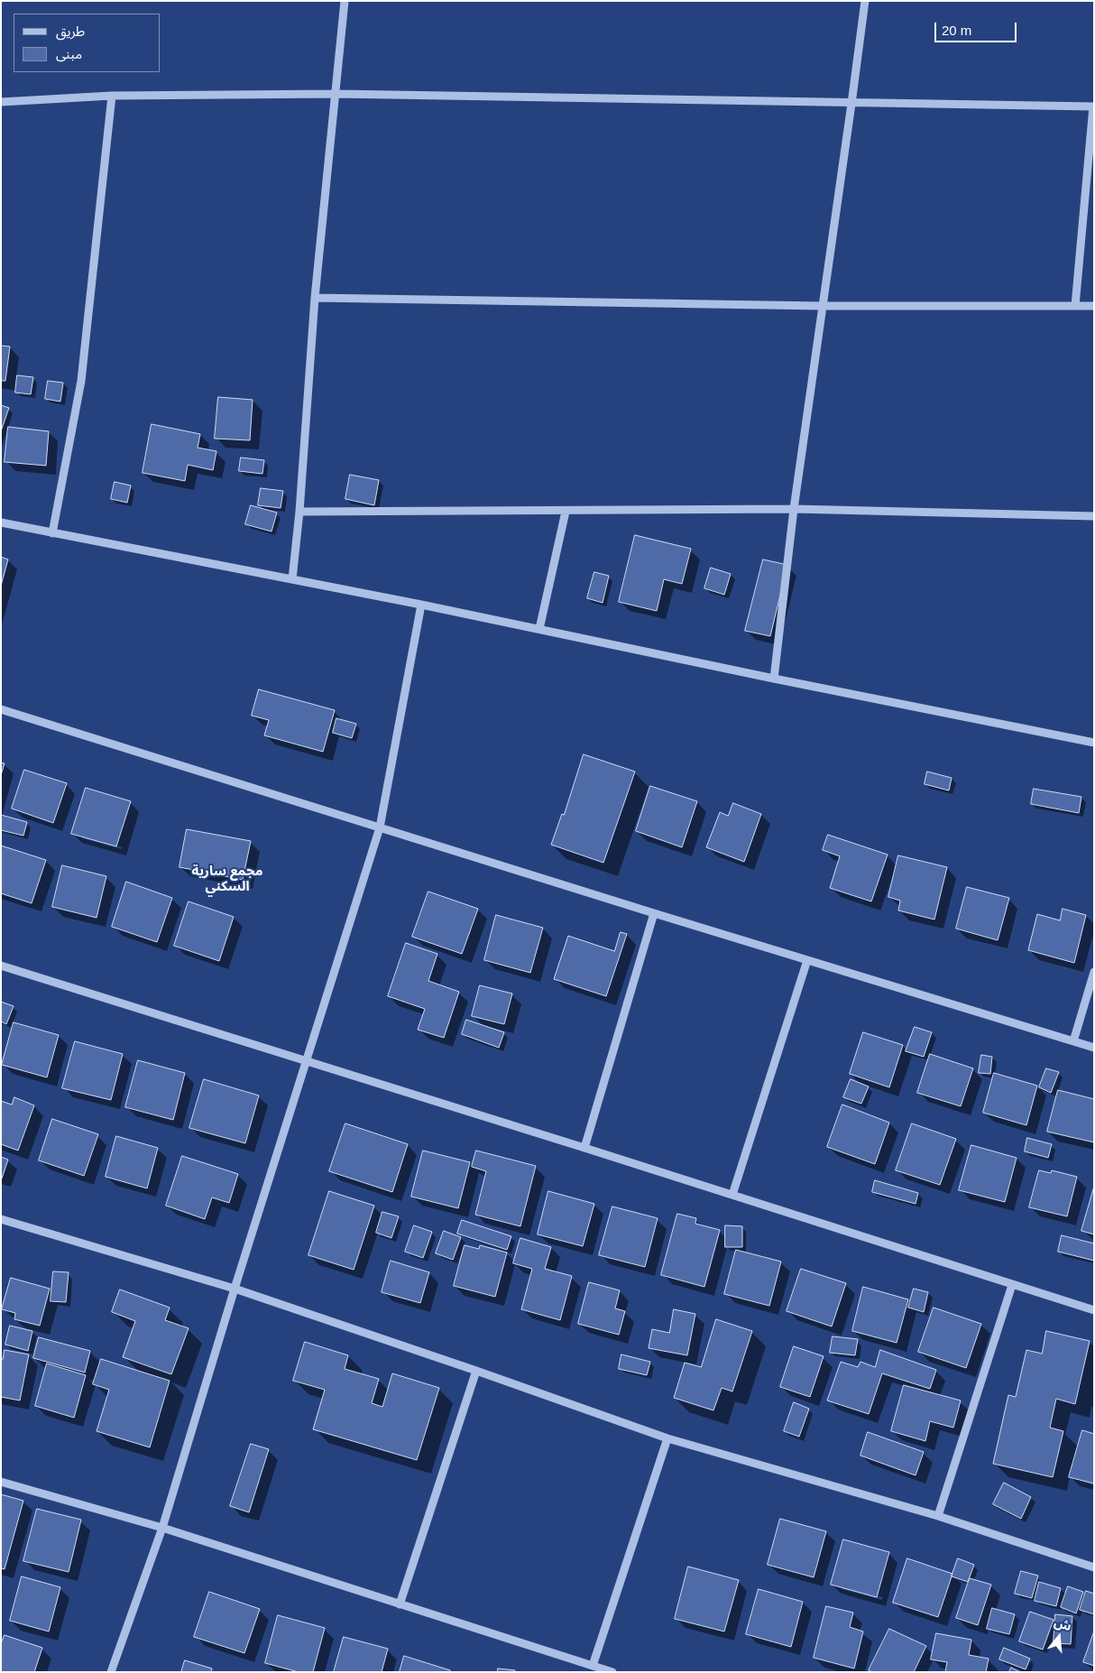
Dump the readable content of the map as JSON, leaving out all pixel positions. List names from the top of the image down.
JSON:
{
  "districts": ["مجمع سارية السكني"],
  "legend": ["طريق", "مبنى"],
  "scale_bar": "20 m",
  "north": "top"
}
